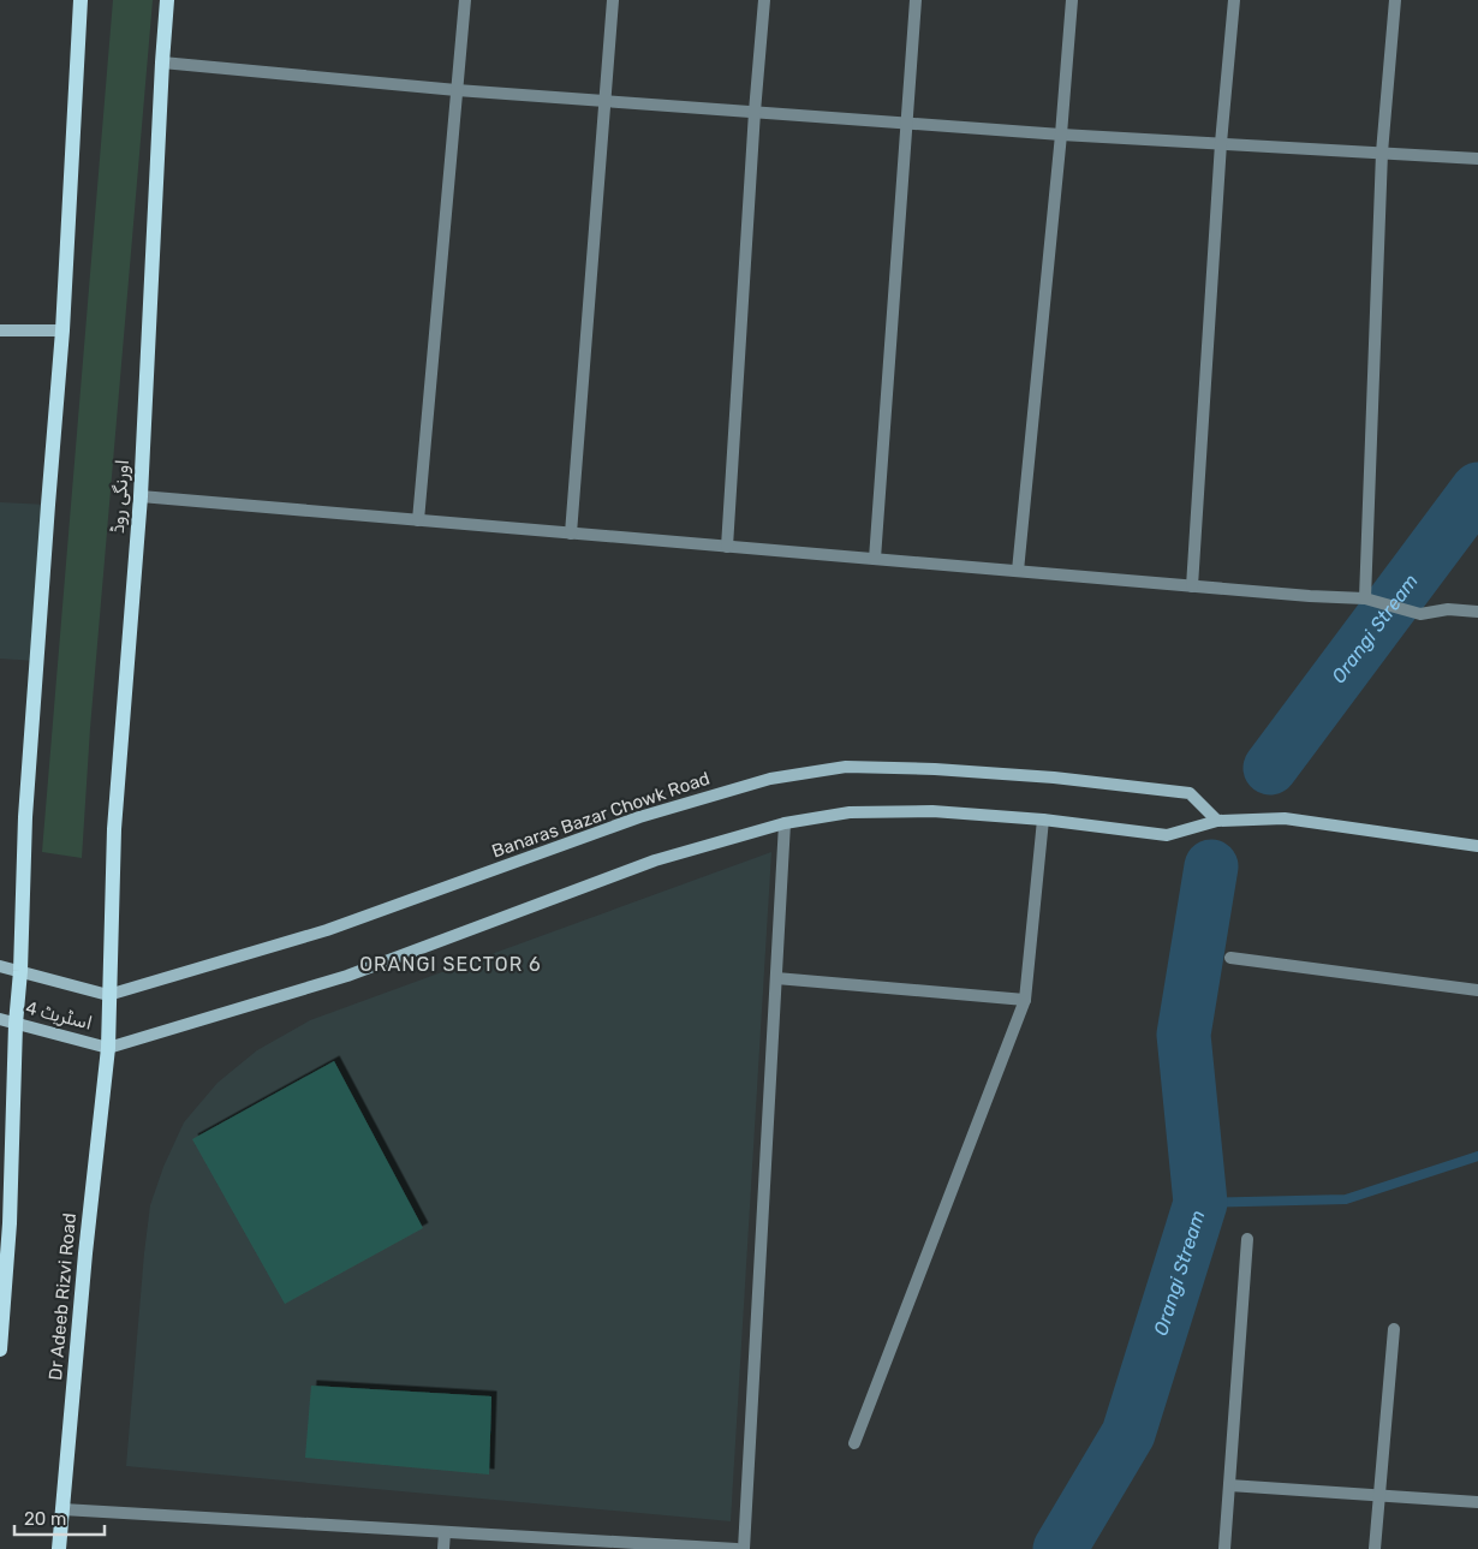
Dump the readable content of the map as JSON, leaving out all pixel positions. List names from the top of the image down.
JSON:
{
  "streets": {
    "main road": [
      "اورنگی روڈ",
      "Banaras Bazar Chowk Road",
      "اسٹریٹ 4",
      "Dr Adeeb Rizvi Road"
    ]
  },
  "crossings": [
    ["اورنگی روڈ", "Banaras Bazar Chowk Road"],
    ["اورنگی روڈ", "اسٹریٹ 4"],
    ["اورنگی روڈ", "Dr Adeeb Rizvi Road"],
    ["Banaras Bazar Chowk Road", "اسٹریٹ 4"],
    ["اسٹریٹ 4", "Dr Adeeb Rizvi Road"]
  ],
  "districts": ["ORANGI SECTOR 6"],
  "water": ["Orangi Stream"],
  "scale_bar": "20 m"
}
